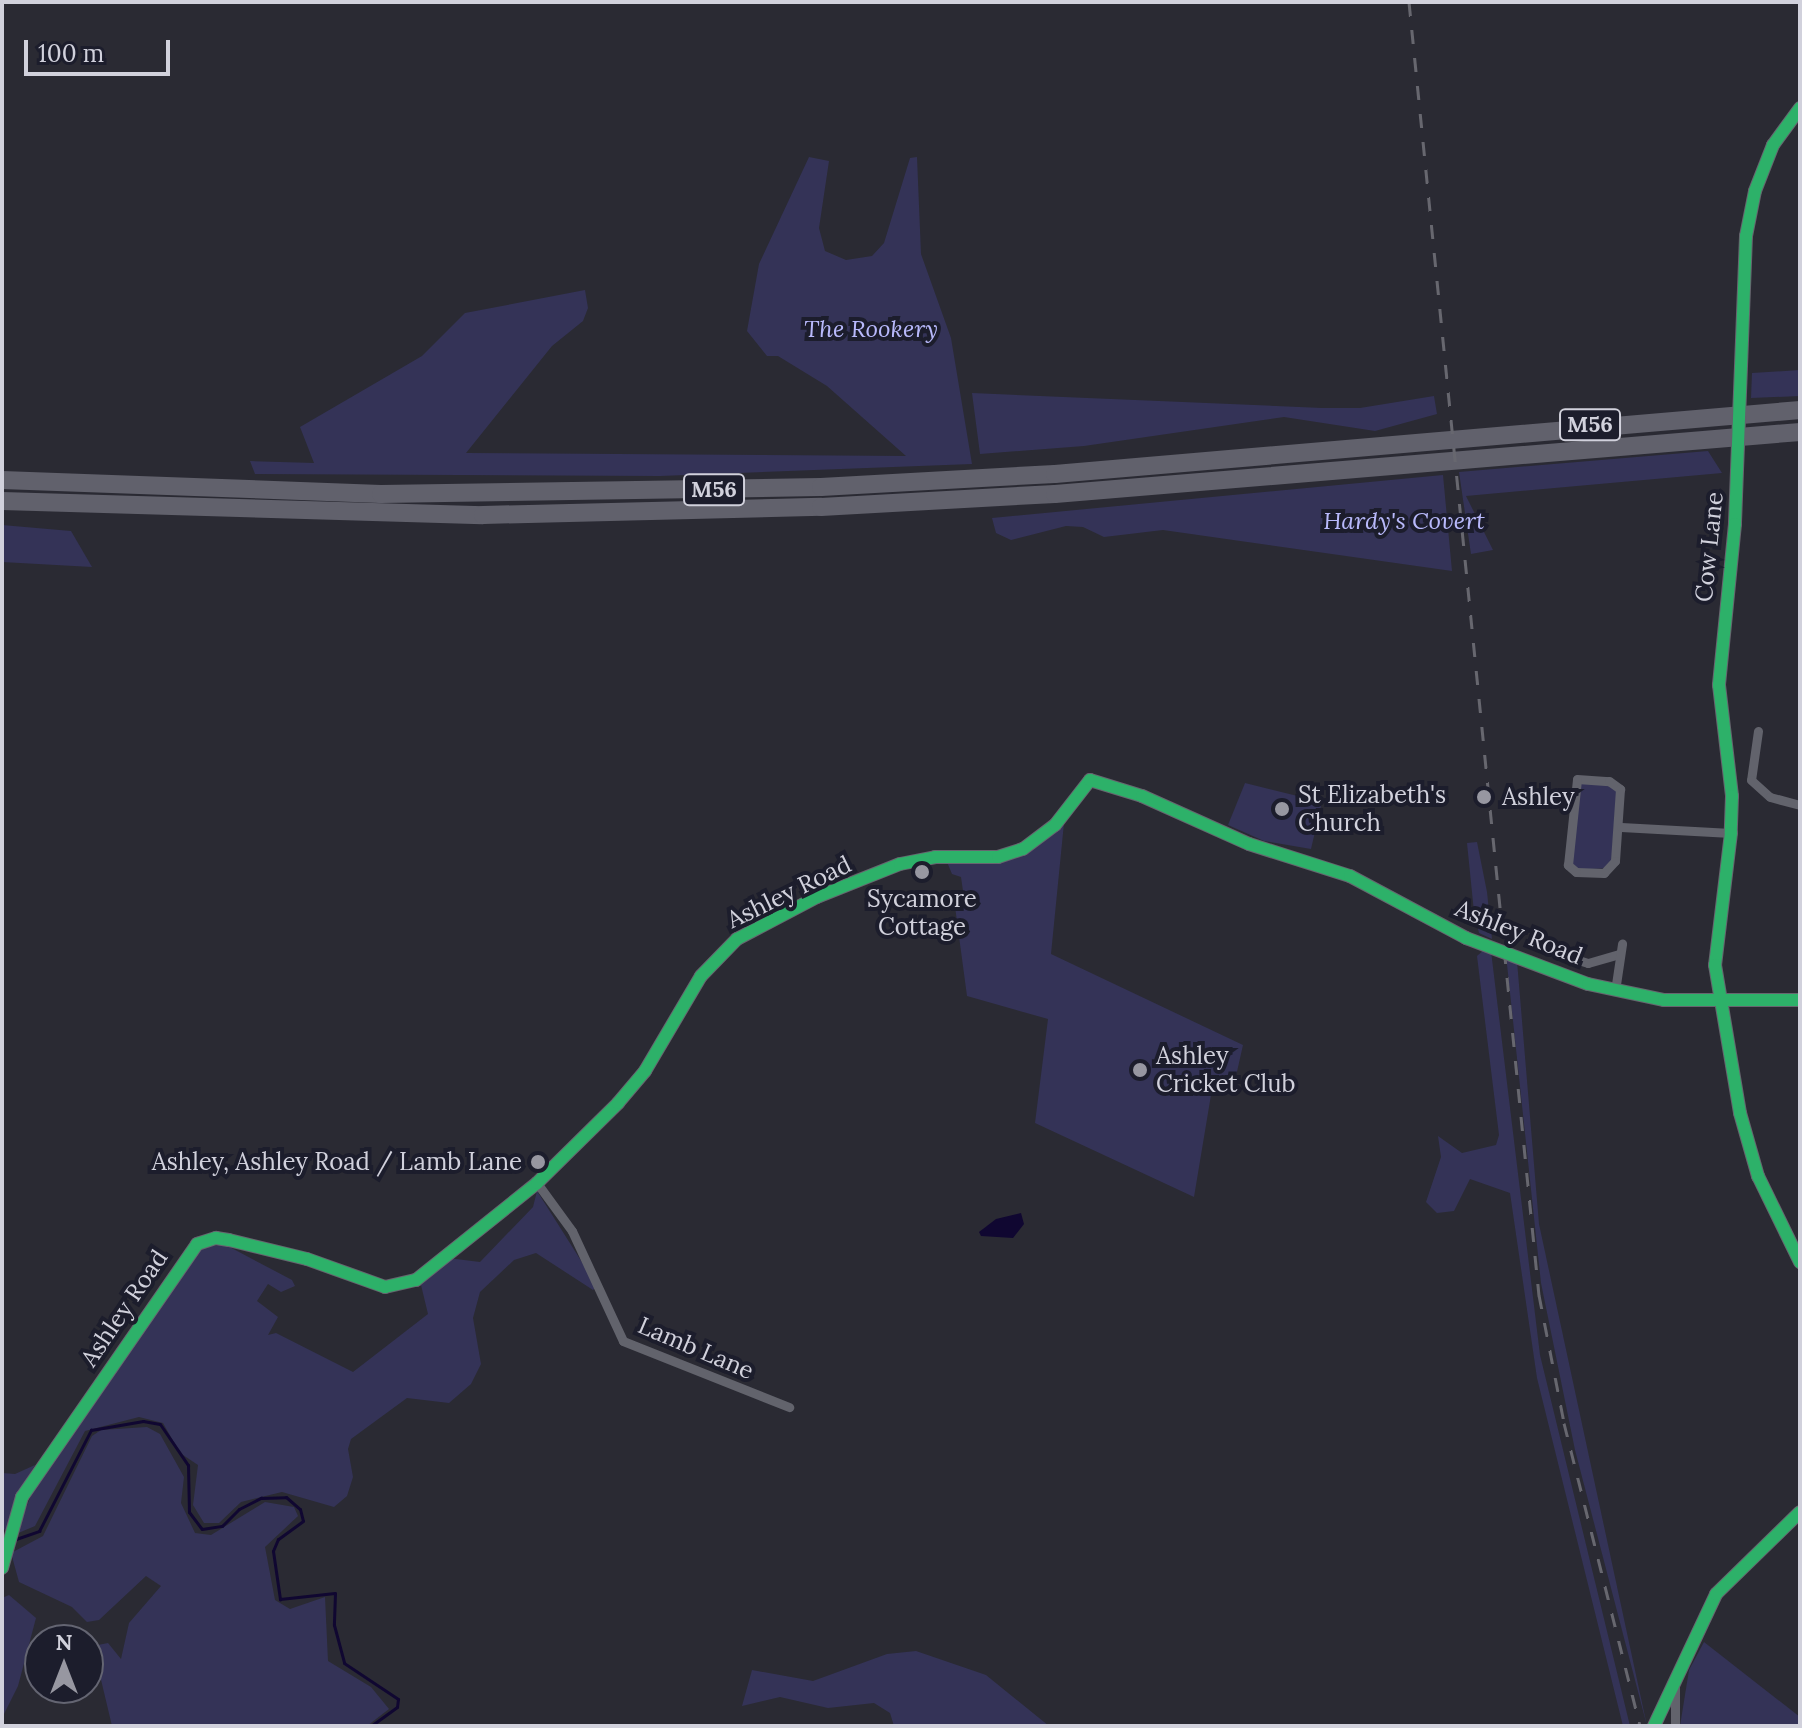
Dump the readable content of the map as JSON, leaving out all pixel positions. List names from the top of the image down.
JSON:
{
  "streets": {
    "highway": ["M56"],
    "street": ["Cow Lane", "Ashley Road", "Lamb Lane"]
  },
  "crossings": [
    ["Cow Lane", "Ashley Road"],
    ["Ashley Road", "Lamb Lane"]
  ],
  "parks": ["The Rookery", "Hardy's Covert"],
  "places": [
    "Ashley",
    "St Elizabeth's Church",
    "Sycamore Cottage",
    "Ashley Cricket Club",
    "Ashley, Ashley Road / Lamb Lane"
  ],
  "scale_bar": "100 m",
  "north": "top"
}
